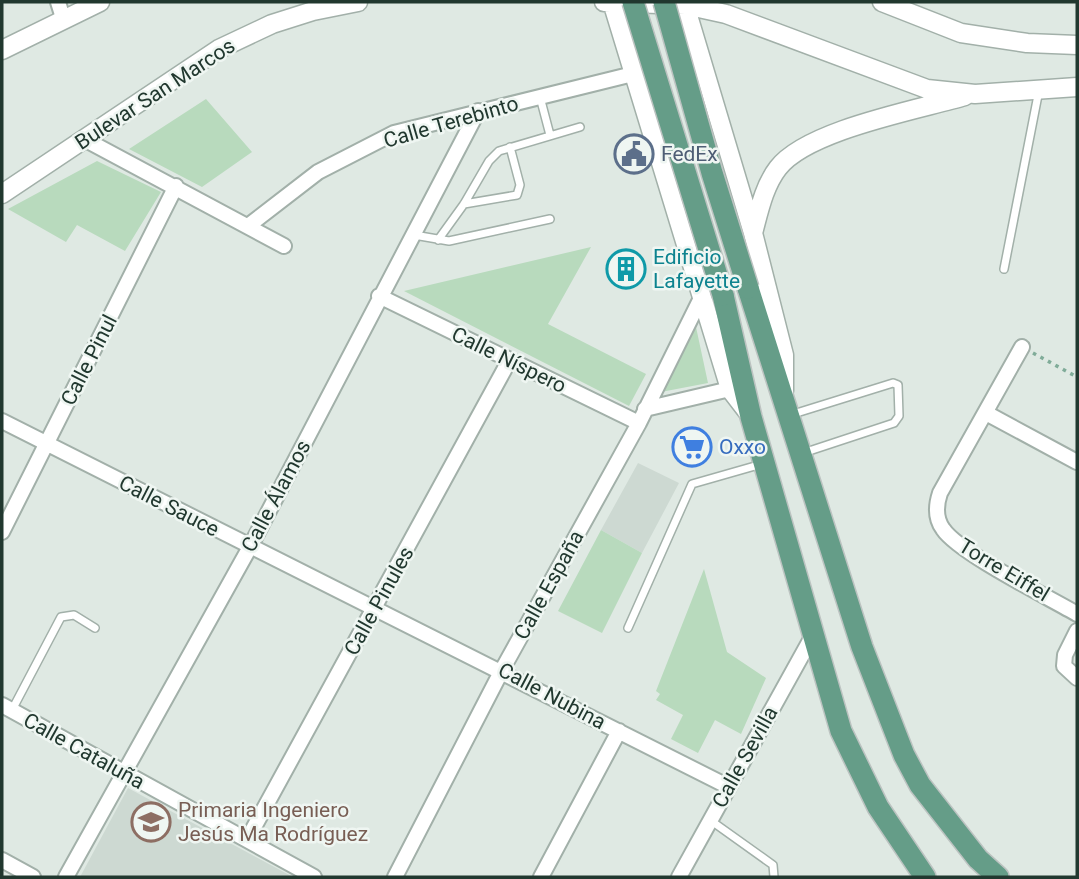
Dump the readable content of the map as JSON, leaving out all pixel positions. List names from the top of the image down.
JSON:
{
  "streets": {
    "street": [
      "Bulevar San Marcos",
      "Calle Terebinto",
      "Calle Pinul",
      "Calle Níspero",
      "Calle Álamos",
      "Calle Sauce",
      "Torre Eiffel",
      "Calle España",
      "Calle Pinules",
      "Calle Nubina",
      "Calle Cataluña",
      "Calle Sevilla"
    ]
  },
  "crossings": [
    ["Calle Terebinto", "Calle Álamos"],
    ["Calle Pinul", "Calle Sauce"],
    ["Calle Níspero", "Calle Álamos"],
    ["Calle Níspero", "Calle España"],
    ["Calle Níspero", "Calle Pinules"],
    ["Calle Álamos", "Calle Sauce"],
    ["Calle Álamos", "Calle Cataluña"],
    ["Calle Sauce", "Calle Pinules"],
    ["Calle Sauce", "Calle Nubina"],
    ["Calle España", "Calle Nubina"],
    ["Calle Pinules", "Calle Nubina"],
    ["Calle Pinules", "Calle Cataluña"],
    ["Calle Nubina", "Calle Sevilla"]
  ],
  "places": {
    "public building": ["FedEx"],
    "building": ["Edificio Lafayette"],
    "supermarket": ["Oxxo"],
    "school or university": ["Primaria Ingeniero Jesús Ma Rodríguez"]
  }
}
